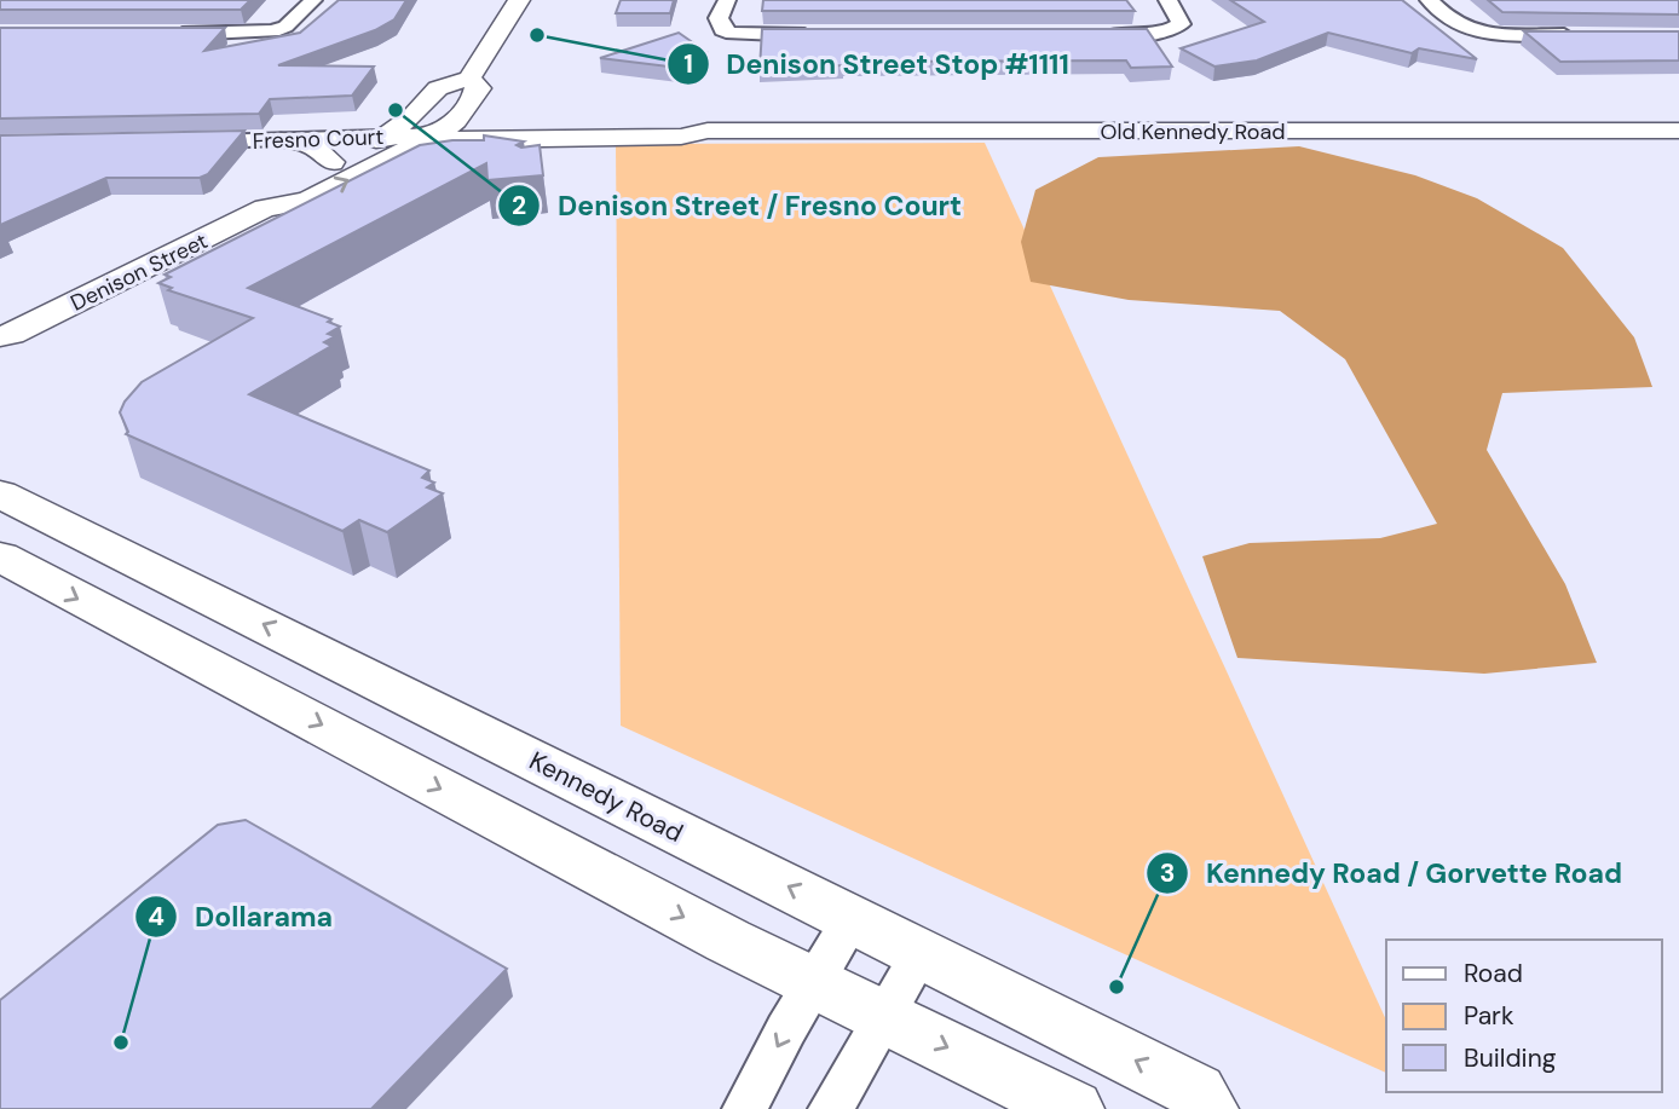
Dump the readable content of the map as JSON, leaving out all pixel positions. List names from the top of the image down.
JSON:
{
  "streets": {
    "main road": ["Kennedy Road"],
    "street": ["Old Kennedy Road", "Fresno Court", "Denison Street"]
  },
  "crossings": [
    ["Old Kennedy Road", "Fresno Court"],
    ["Old Kennedy Road", "Denison Street"],
    ["Fresno Court", "Denison Street"]
  ],
  "places": [
    "Denison Street Stop #1111",
    "Denison Street / Fresno Court",
    "Kennedy Road / Gorvette Road",
    "Dollarama"
  ],
  "legend": ["Road", "Park", "Building"]
}
